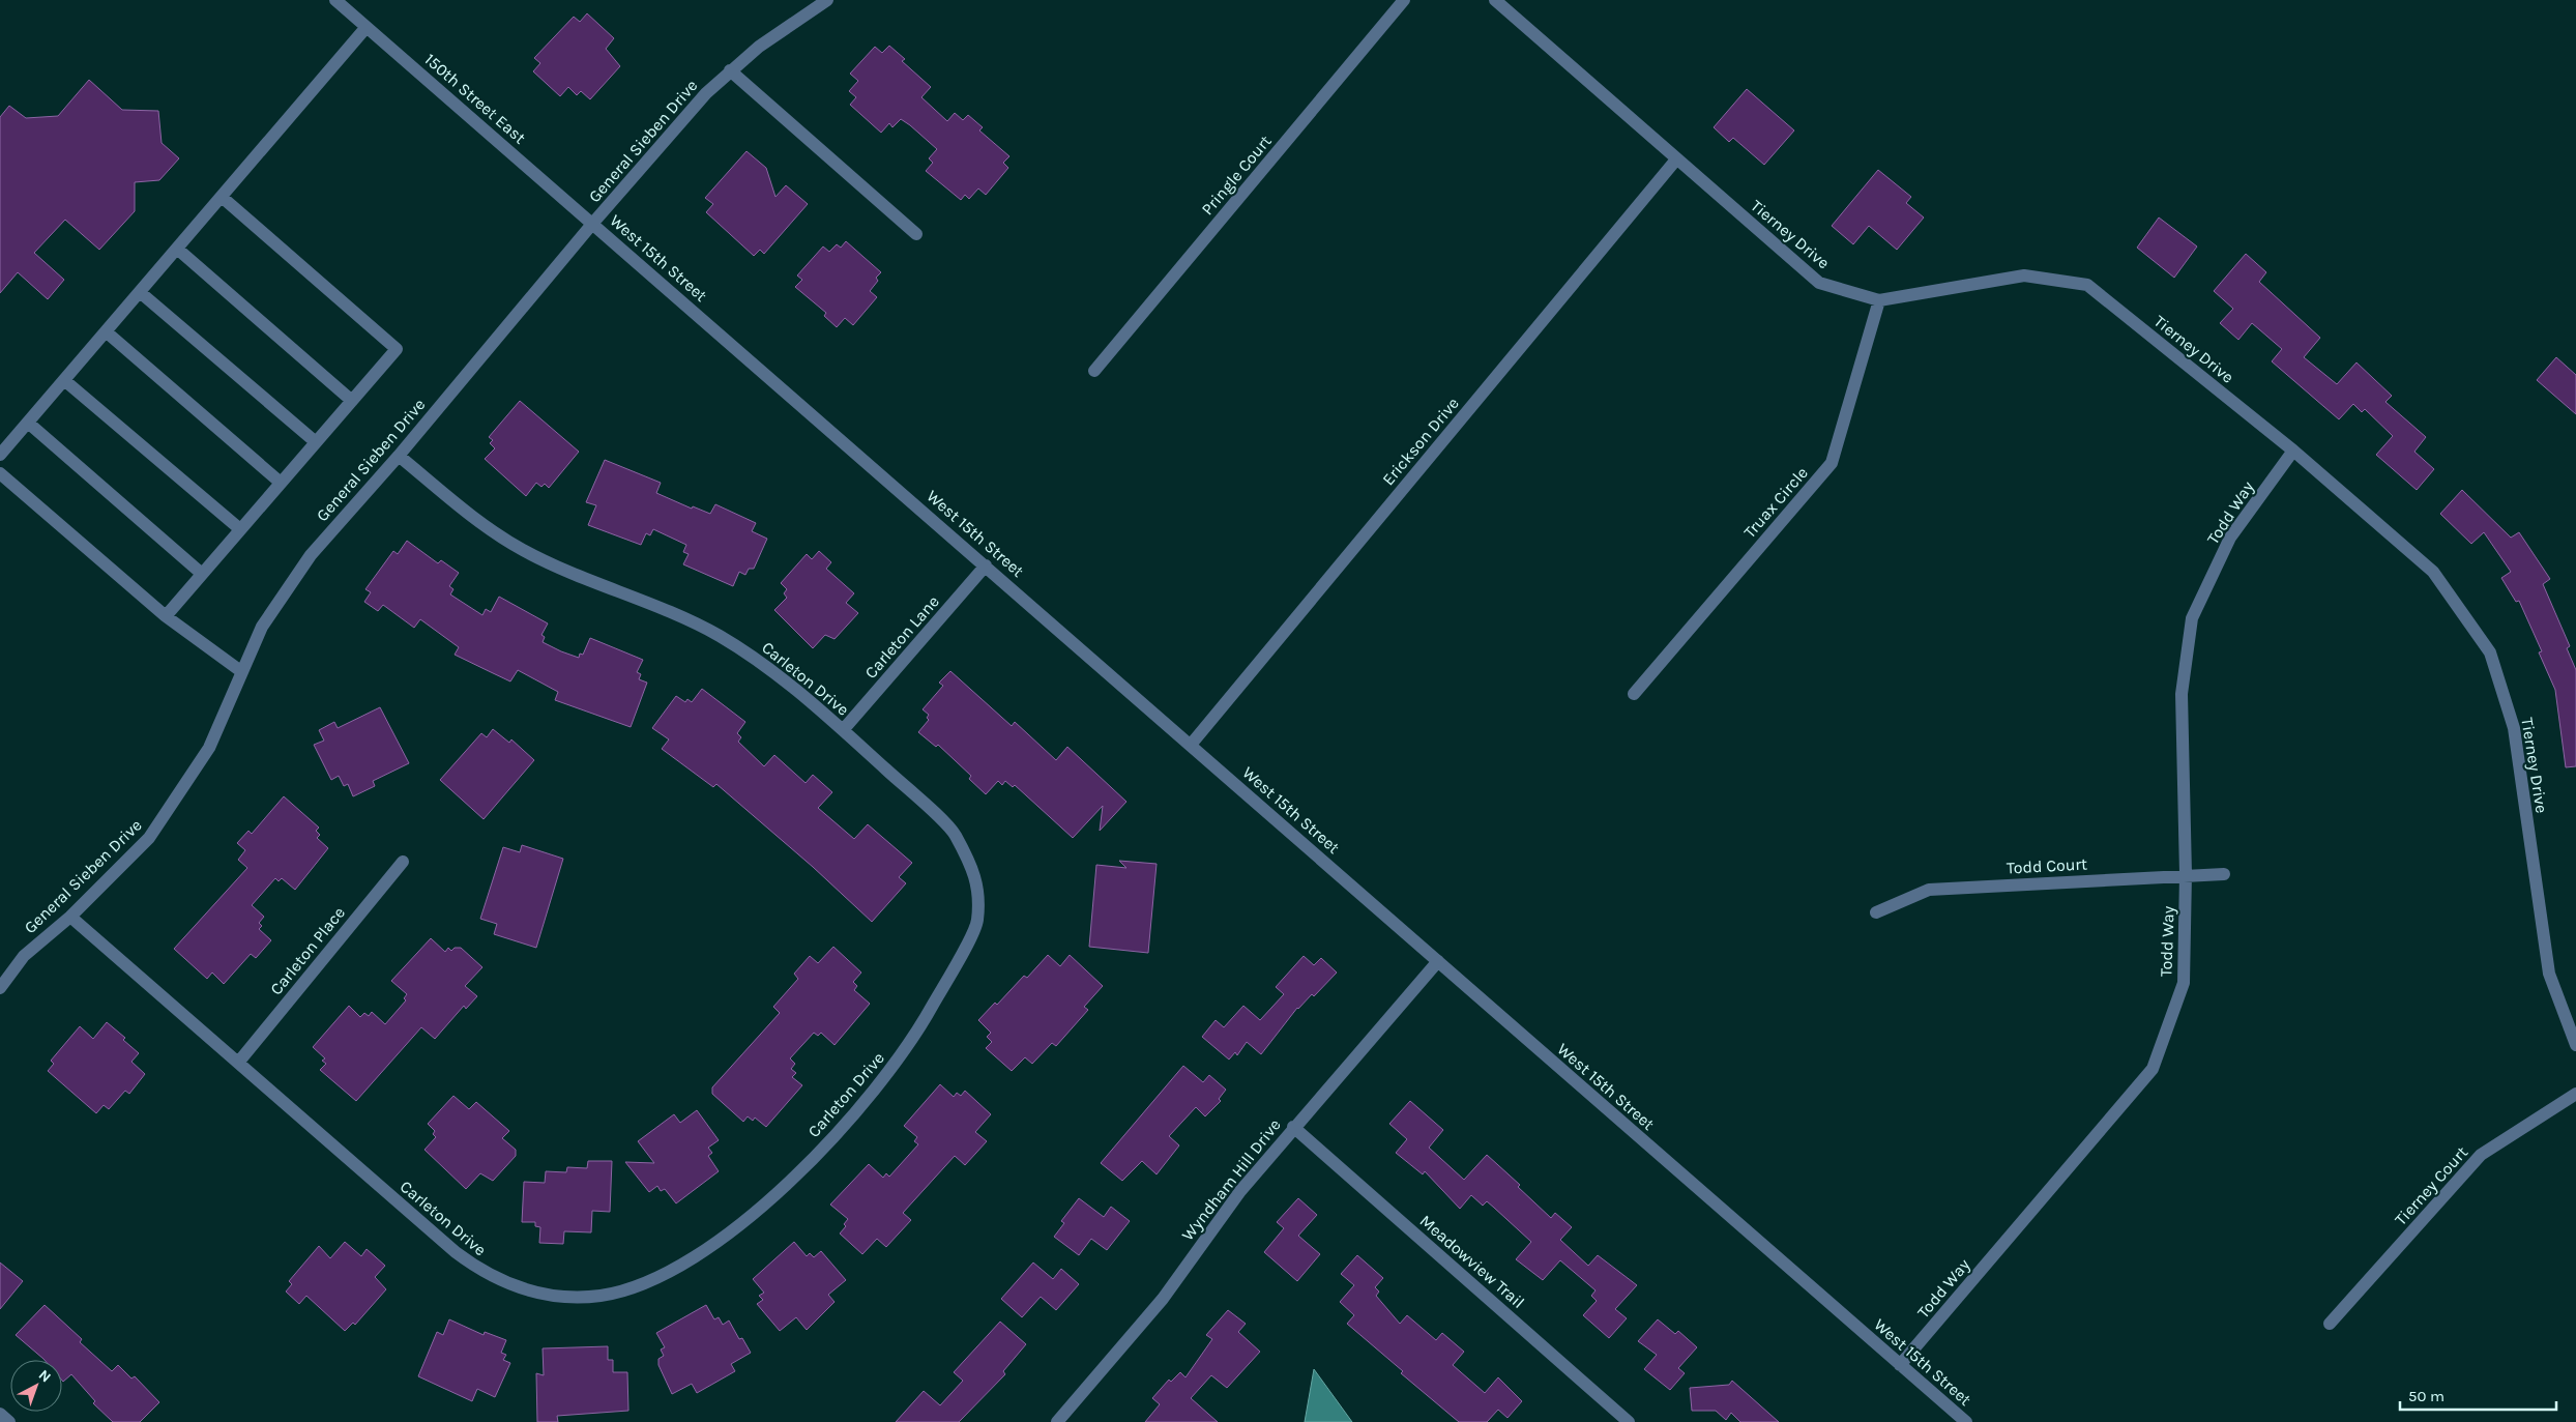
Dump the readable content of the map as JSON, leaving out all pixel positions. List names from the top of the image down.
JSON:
{
  "streets": {
    "street": [
      "150th Street East",
      "General Sieben Drive",
      "Pringle Court",
      "Tierney Drive",
      "West 15th Street",
      "Erickson Drive",
      "Truax Circle",
      "Todd Way",
      "Carleton Lane",
      "Carleton Drive",
      "Todd Court",
      "Carleton Place",
      "Wyndham Hill Drive",
      "Tierney Court",
      "Meadowview Trail"
    ]
  },
  "crossings": [
    ["150th Street East", "General Sieben Drive"],
    ["150th Street East", "West 15th Street"],
    ["General Sieben Drive", "West 15th Street"],
    ["General Sieben Drive", "Carleton Drive"],
    ["Tierney Drive", "Erickson Drive"],
    ["Tierney Drive", "Truax Circle"],
    ["Tierney Drive", "Todd Way"],
    ["West 15th Street", "Erickson Drive"],
    ["West 15th Street", "Todd Way"],
    ["West 15th Street", "Carleton Lane"],
    ["West 15th Street", "Wyndham Hill Drive"],
    ["Todd Way", "Todd Court"],
    ["Carleton Lane", "Carleton Drive"],
    ["Carleton Drive", "Carleton Place"],
    ["Wyndham Hill Drive", "Meadowview Trail"]
  ],
  "scale_bar": "50 m",
  "north": "top right"
}
